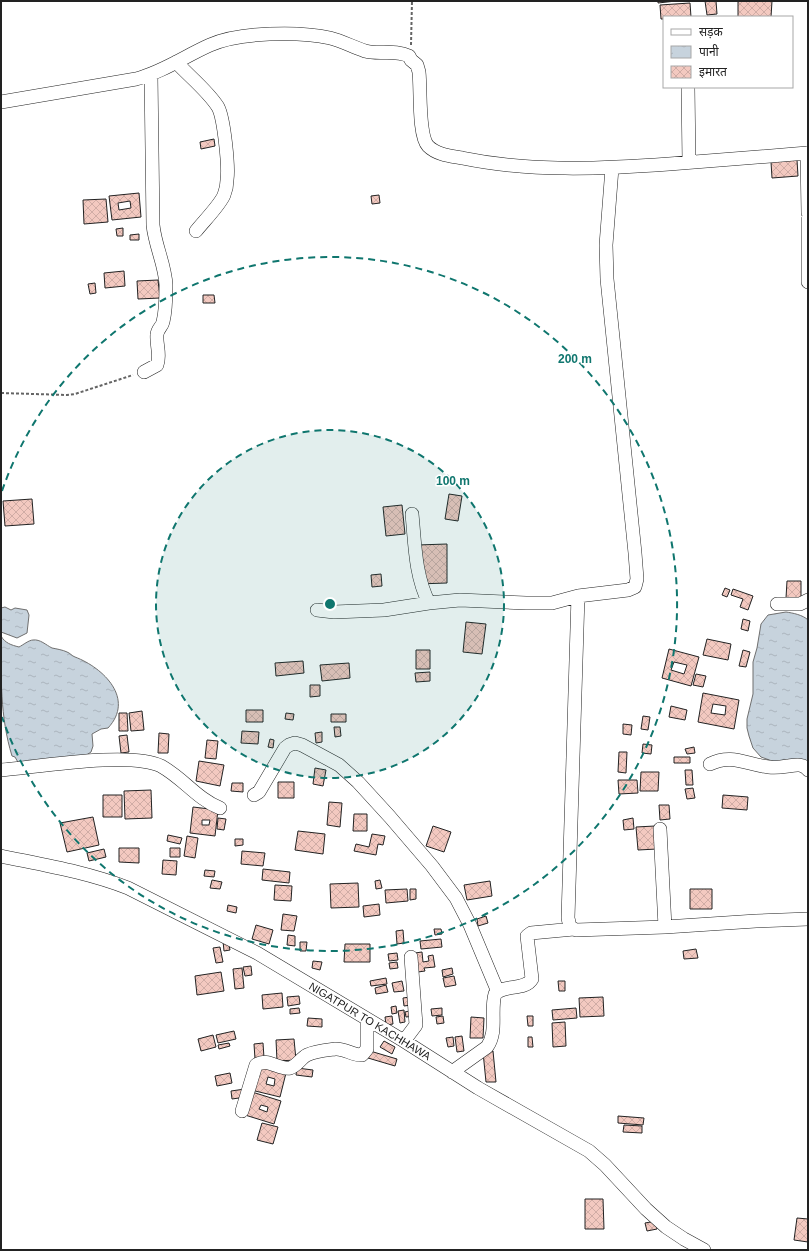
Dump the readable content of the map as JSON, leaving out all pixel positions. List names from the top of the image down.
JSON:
{
  "streets": {
    "street": ["NIGATPUR TO KACHHAWA"]
  },
  "legend": ["सड़क", "पानी", "इमारत"],
  "rings": ["200 m", "100 m"]
}
